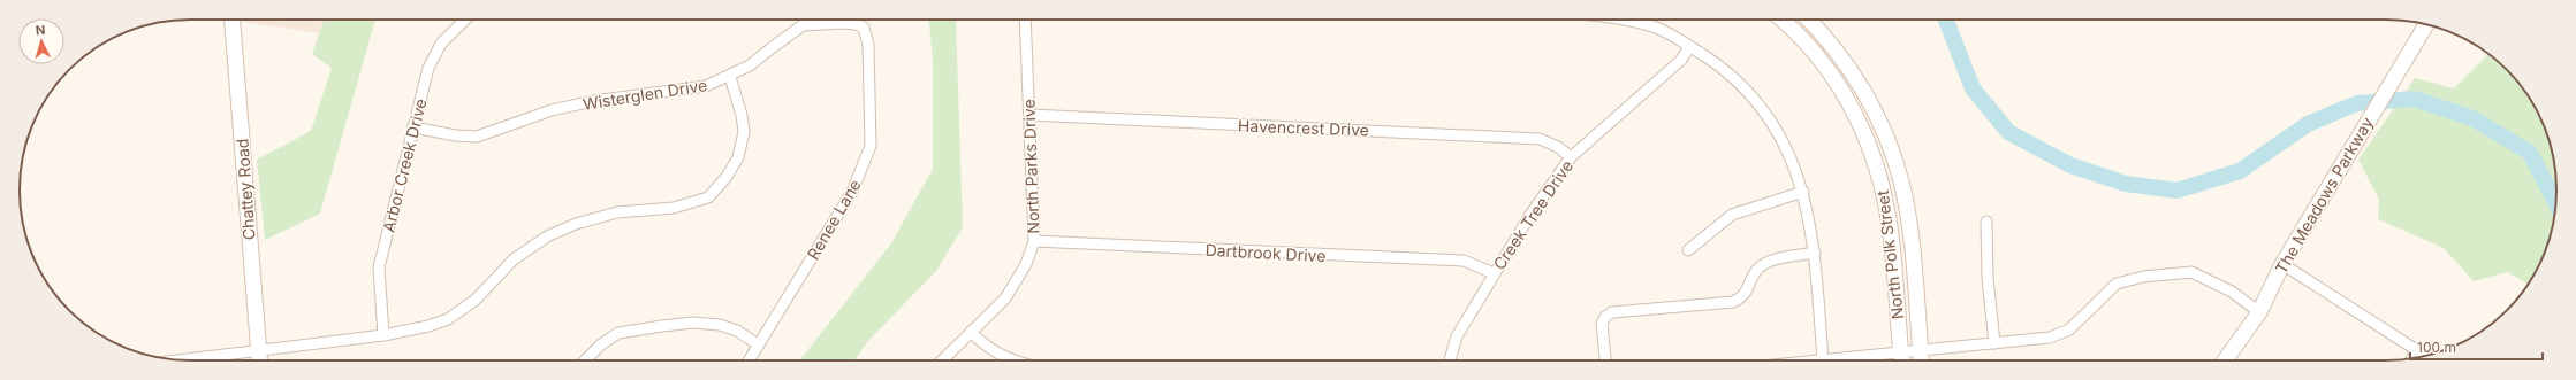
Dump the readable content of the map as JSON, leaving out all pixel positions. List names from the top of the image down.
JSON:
{
  "streets": {
    "main road": ["Chattey Road", "The Meadows Parkway", "North Polk Street"],
    "street": [
      "Wisterglen Drive",
      "Havencrest Drive",
      "Arbor Creek Drive",
      "North Parks Drive",
      "Creek Tree Drive",
      "Renee Lane",
      "Dartbrook Drive"
    ]
  },
  "crossings": [
    ["Wisterglen Drive", "Arbor Creek Drive"],
    ["Wisterglen Drive", "Renee Lane"],
    ["Havencrest Drive", "North Parks Drive"],
    ["Havencrest Drive", "Creek Tree Drive"],
    ["North Parks Drive", "Dartbrook Drive"],
    ["Creek Tree Drive", "Dartbrook Drive"]
  ],
  "scale_bar": "100 m",
  "north": "top"
}
